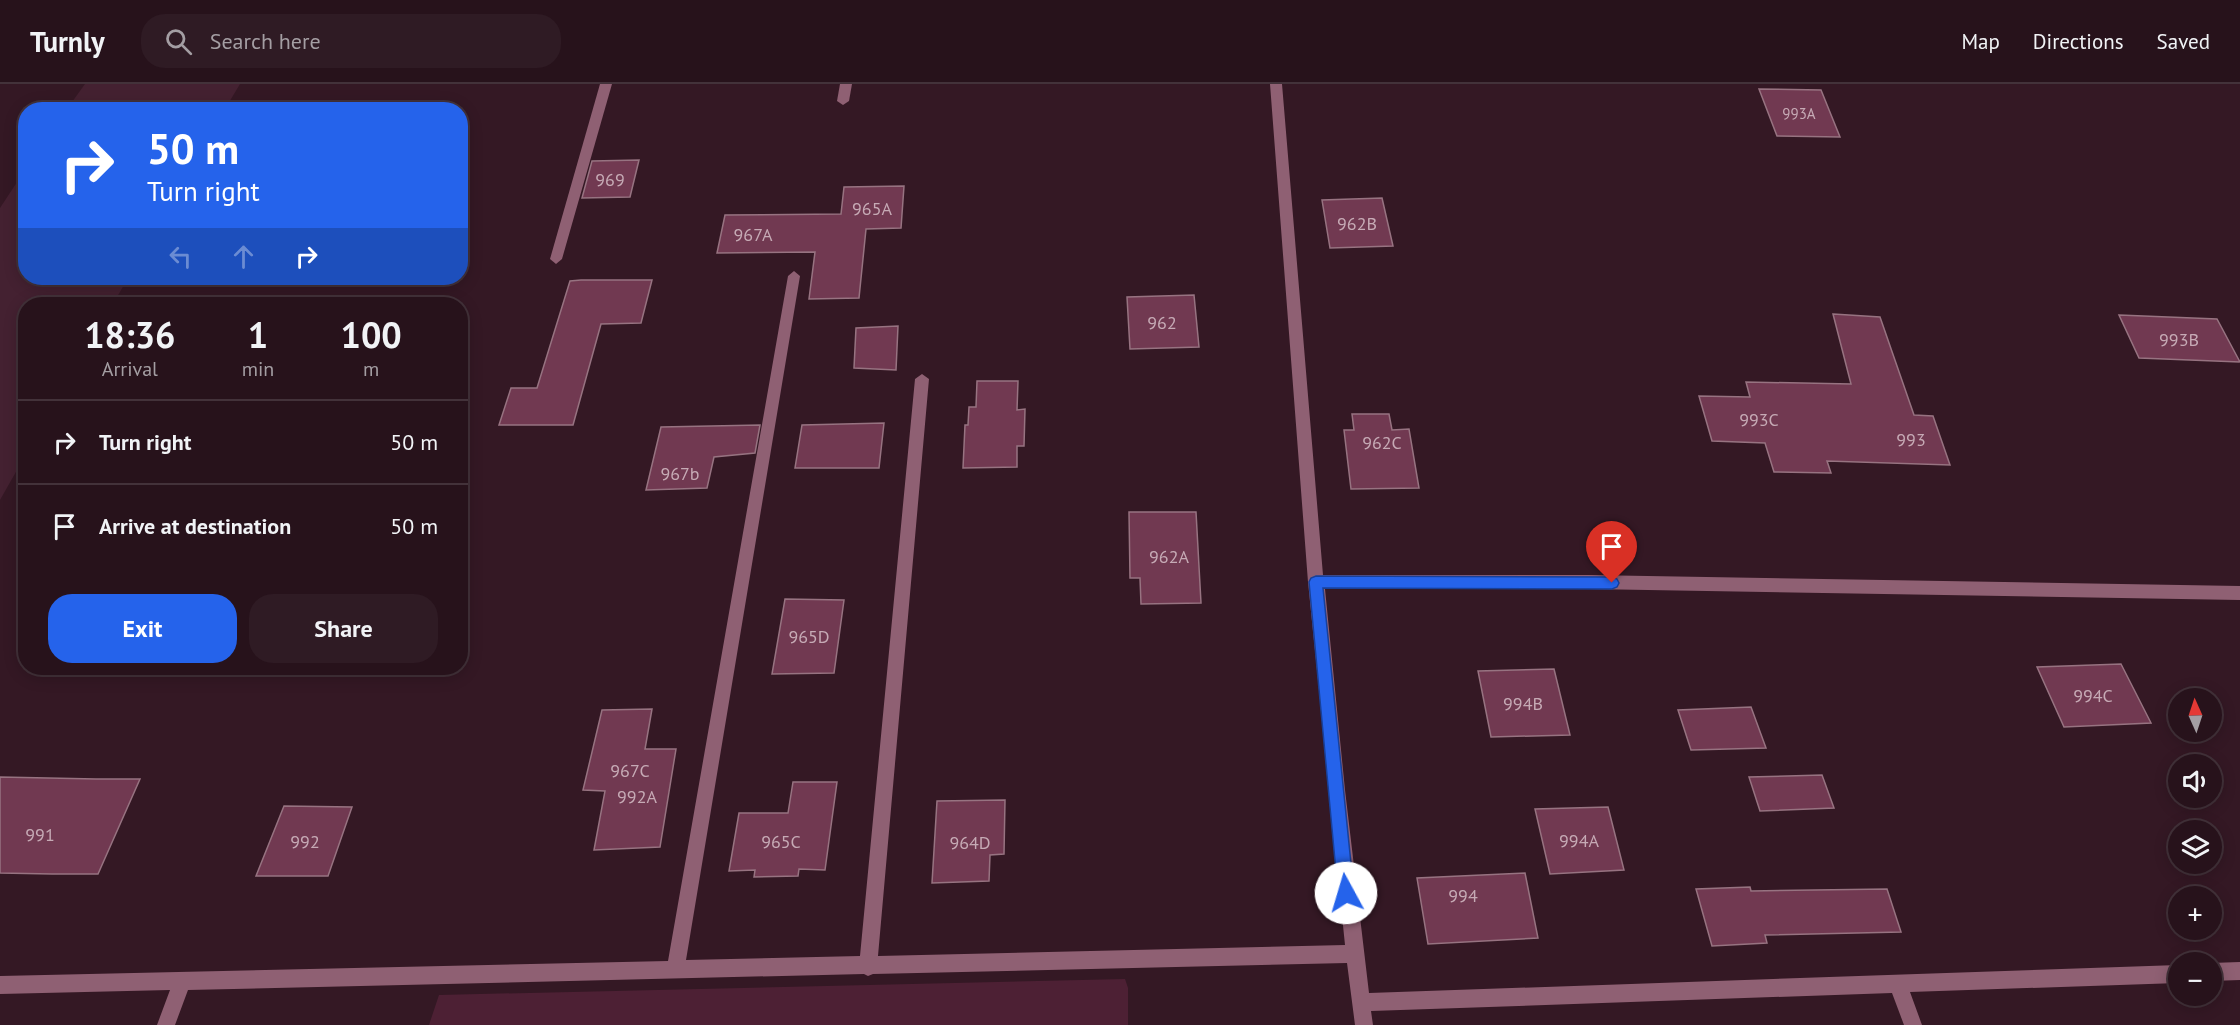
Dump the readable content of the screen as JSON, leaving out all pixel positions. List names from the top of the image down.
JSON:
{
  "house_numbers": [
    "993A",
    "969",
    "965A",
    "962B",
    "967A",
    "962",
    "993B",
    "993C",
    "993",
    "962C",
    "967b",
    "962A",
    "965D",
    "994C",
    "994B",
    "967C",
    "992A",
    "991",
    "994A",
    "992",
    "965C",
    "964D",
    "994"
  ],
  "north": "top",
  "page": {
    "header": "Turnly",
    "search": "Search here",
    "nav": ["Map", "Directions", "Saved"],
    "turn": ["50 m", "Turn right"],
    "eta": [
      "18:36",
      "Arrival",
      "1",
      "min",
      "100",
      "m"
    ],
    "list": [
      {
        "name": "Turn right",
        "value": "50 m"
      },
      {
        "name": "Arrive at destination",
        "value": "50 m"
      }
    ],
    "buttons": ["Exit", "Share"],
    "map_buttons": ["+", "−"]
  }
}
